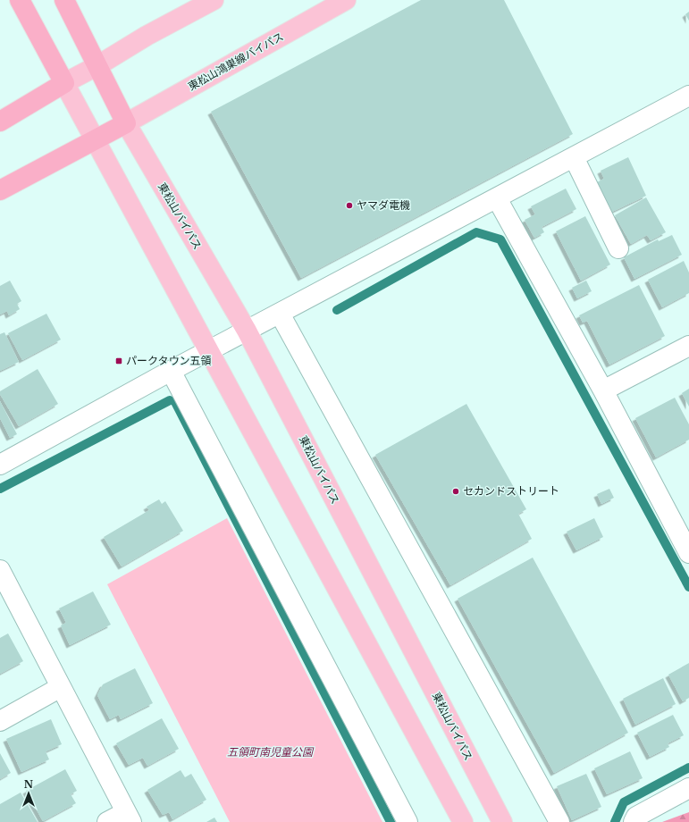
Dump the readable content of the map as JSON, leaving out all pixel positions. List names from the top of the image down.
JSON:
{
  "streets": {
    "highway": ["東松山バイパス"],
    "main road": ["東松山鴻巣線バイパス"]
  },
  "crossings": [
    ["東松山鴻巣線バイパス", "東松山バイパス"]
  ],
  "parks": ["五領町南児童公園"],
  "places": {
    "other": ["ヤマダ電機", "セカンドストリート"],
    "transit": ["パークタウン五領"]
  },
  "north": "top"
}
